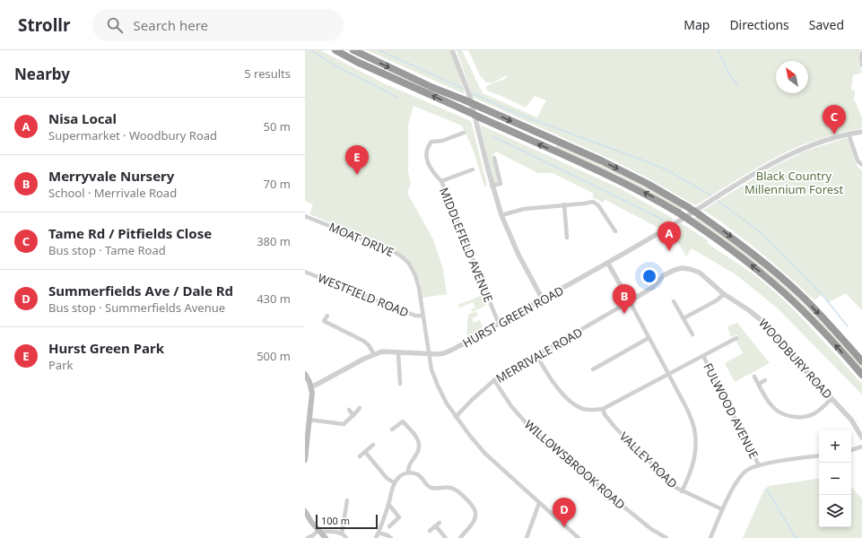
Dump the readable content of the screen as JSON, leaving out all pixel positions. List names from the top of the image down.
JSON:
{
  "streets": {
    "street": [
      "MOAT DRIVE",
      "MIDDLEFIELD AVENUE",
      "WESTFIELD ROAD",
      "HURST GREEN ROAD",
      "MERRIVALE ROAD",
      "WOODBURY ROAD",
      "FULWOOD AVENUE",
      "VALLEY ROAD",
      "WILLOWSBROOK ROAD"
    ]
  },
  "crossings": [
    ["MOAT DRIVE", "WESTFIELD ROAD"],
    ["MOAT DRIVE", "HURST GREEN ROAD"],
    ["MOAT DRIVE", "MERRIVALE ROAD"],
    ["MIDDLEFIELD AVENUE", "HURST GREEN ROAD"],
    ["MERRIVALE ROAD", "WOODBURY ROAD"],
    ["MERRIVALE ROAD", "WILLOWSBROOK ROAD"]
  ],
  "parks": ["Black Country Millennium Forest"],
  "scale_bar": "100 m",
  "north": "top left",
  "page": {
    "header": "Strollr",
    "search": "Search here",
    "nav": ["Map", "Directions", "Saved"],
    "heading": ["Nearby", "5 results"],
    "list": [
      {
        "mark": "A",
        "name": "Nisa Local",
        "note": "Supermarket · Woodbury Road",
        "value": "50 m"
      },
      {
        "mark": "B",
        "name": "Merryvale Nursery",
        "note": "School · Merrivale Road",
        "value": "70 m"
      },
      {
        "mark": "C",
        "name": "Tame Rd / Pitfields Close",
        "note": "Bus stop · Tame Road",
        "value": "380 m"
      },
      {
        "mark": "D",
        "name": "Summerfields Ave / Dale Rd",
        "note": "Bus stop · Summerfields Avenue",
        "value": "430 m"
      },
      {
        "mark": "E",
        "name": "Hurst Green Park",
        "note": "Park",
        "value": "500 m"
      }
    ],
    "pins": [
      "C",
      "E",
      "A",
      "B",
      "D"
    ],
    "map_buttons": ["+", "−"],
    "scale": "100 m"
  }
}
